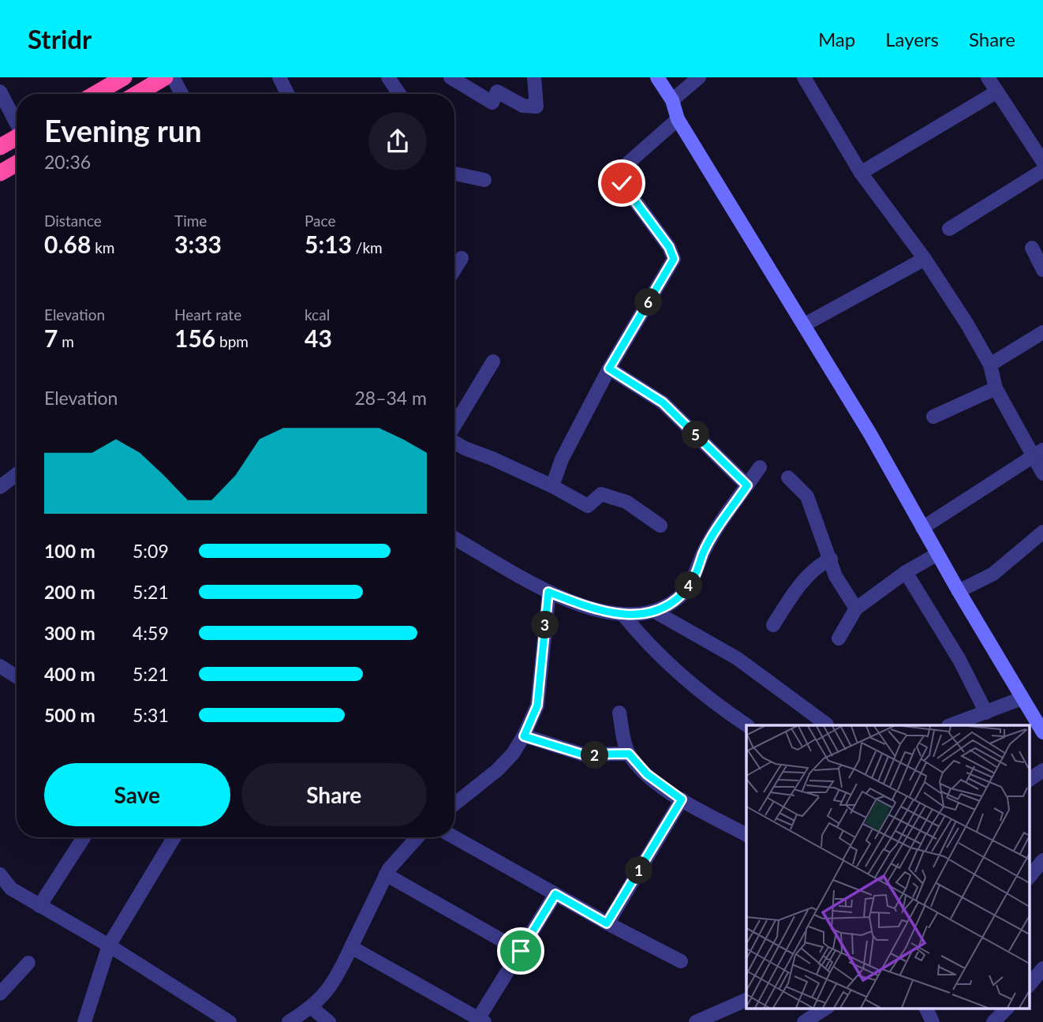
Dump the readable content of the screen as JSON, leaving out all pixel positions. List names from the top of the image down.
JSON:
{
  "page": {
    "header": "Stridr",
    "nav": ["Map", "Layers", "Share"],
    "heading": ["Evening run", "20:36"],
    "stats": [
      ["Distance", "0.68 km"],
      ["Time", "3:33"],
      ["Pace", "5:13 /km"],
      ["Elevation", "7 m"],
      ["Heart rate", "156 bpm"],
      ["kcal", "43"]
    ],
    "pins": [
      "6",
      "5",
      "4",
      "3",
      "2",
      "1"
    ],
    "chart": ["Elevation", "28–34 m"],
    "list": [
      {
        "name": "100 m",
        "note": "5:09"
      },
      {
        "name": "200 m",
        "note": "5:21"
      },
      {
        "name": "300 m",
        "note": "4:59"
      },
      {
        "name": "400 m",
        "note": "5:21"
      },
      {
        "name": "500 m",
        "note": "5:31"
      }
    ],
    "buttons": ["Save", "Share"]
  }
}
